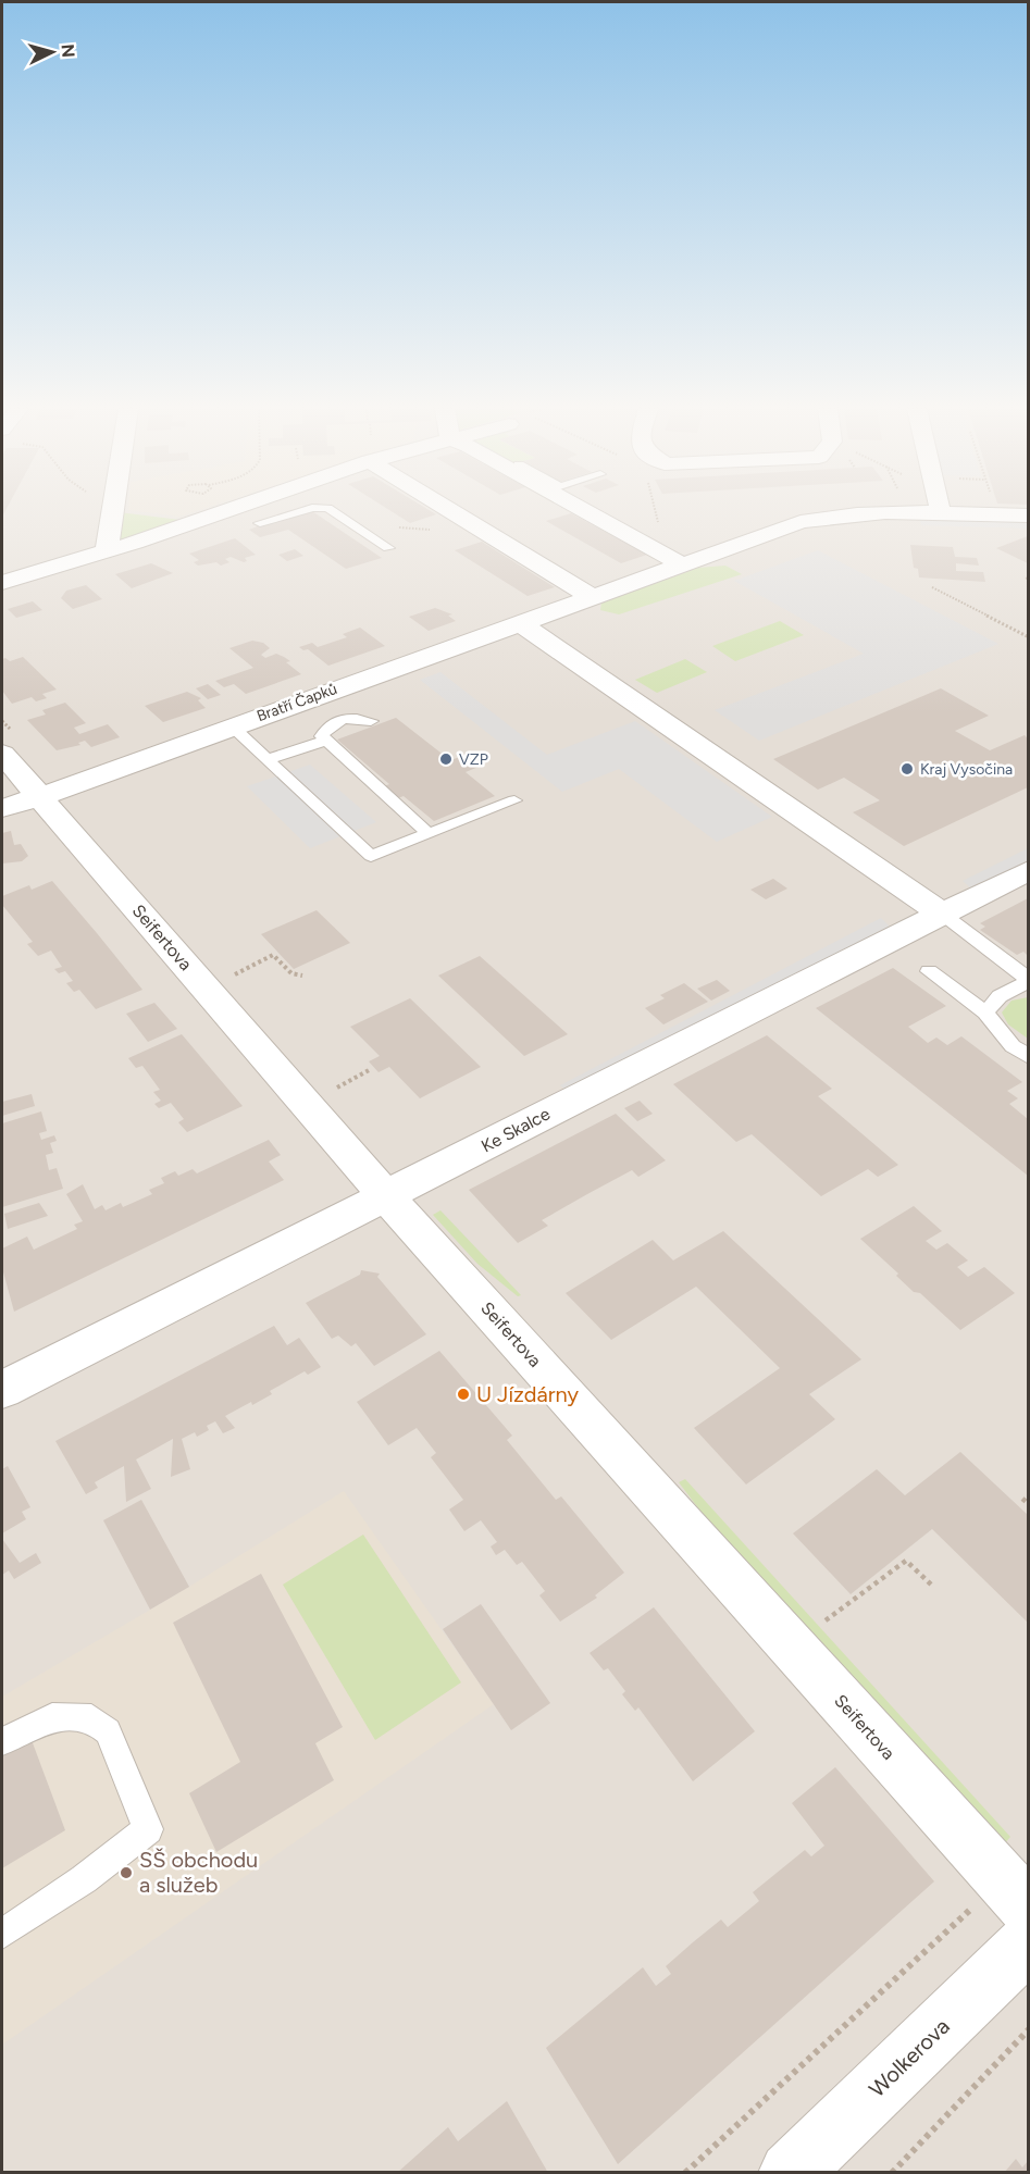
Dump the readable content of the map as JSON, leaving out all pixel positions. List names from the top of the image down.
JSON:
{
  "streets": {
    "street": [
      "Bratří Čapků",
      "Seifertova",
      "Ke Skalce",
      "Wolkerova"
    ]
  },
  "crossings": [
    ["Bratří Čapků", "Seifertova"],
    ["Seifertova", "Ke Skalce"]
  ],
  "places": [
    "VZP",
    "Kraj Vysočina",
    "U Jízdárny",
    "SŠ obchodu a služeb"
  ],
  "north": "right"
}
